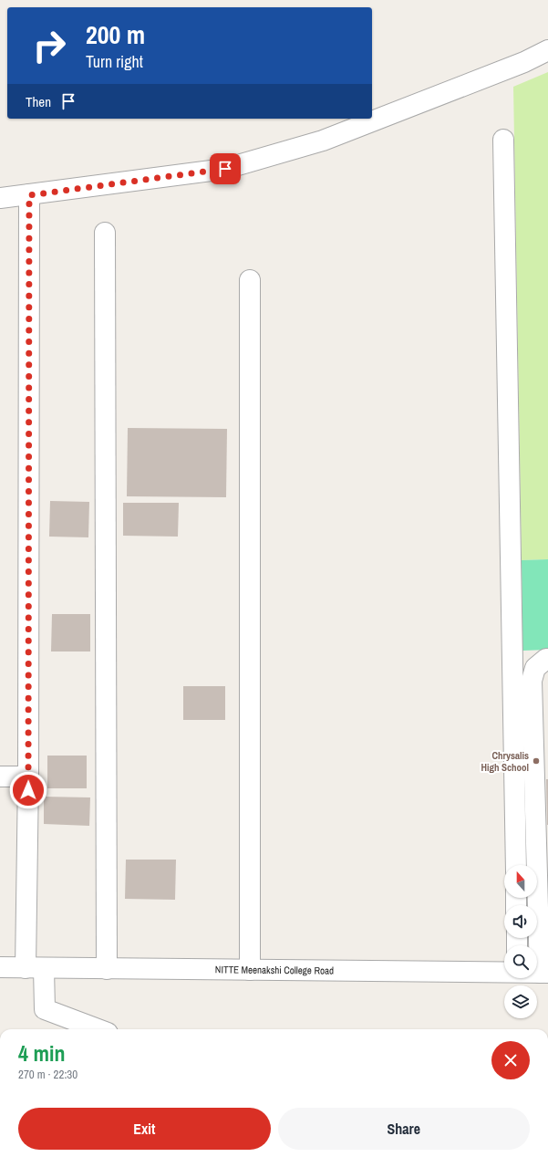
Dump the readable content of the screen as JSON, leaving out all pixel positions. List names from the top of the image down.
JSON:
{
  "streets": {
    "street": ["NITTE Meenakshi College Road"]
  },
  "places": ["Chrysalis High School"],
  "north": "top",
  "page": {
    "turn": ["200 m", "Turn right"],
    "then": "Then",
    "heading": ["4 min", "270 m · 22:30"],
    "buttons": ["Exit", "Share"]
  }
}
